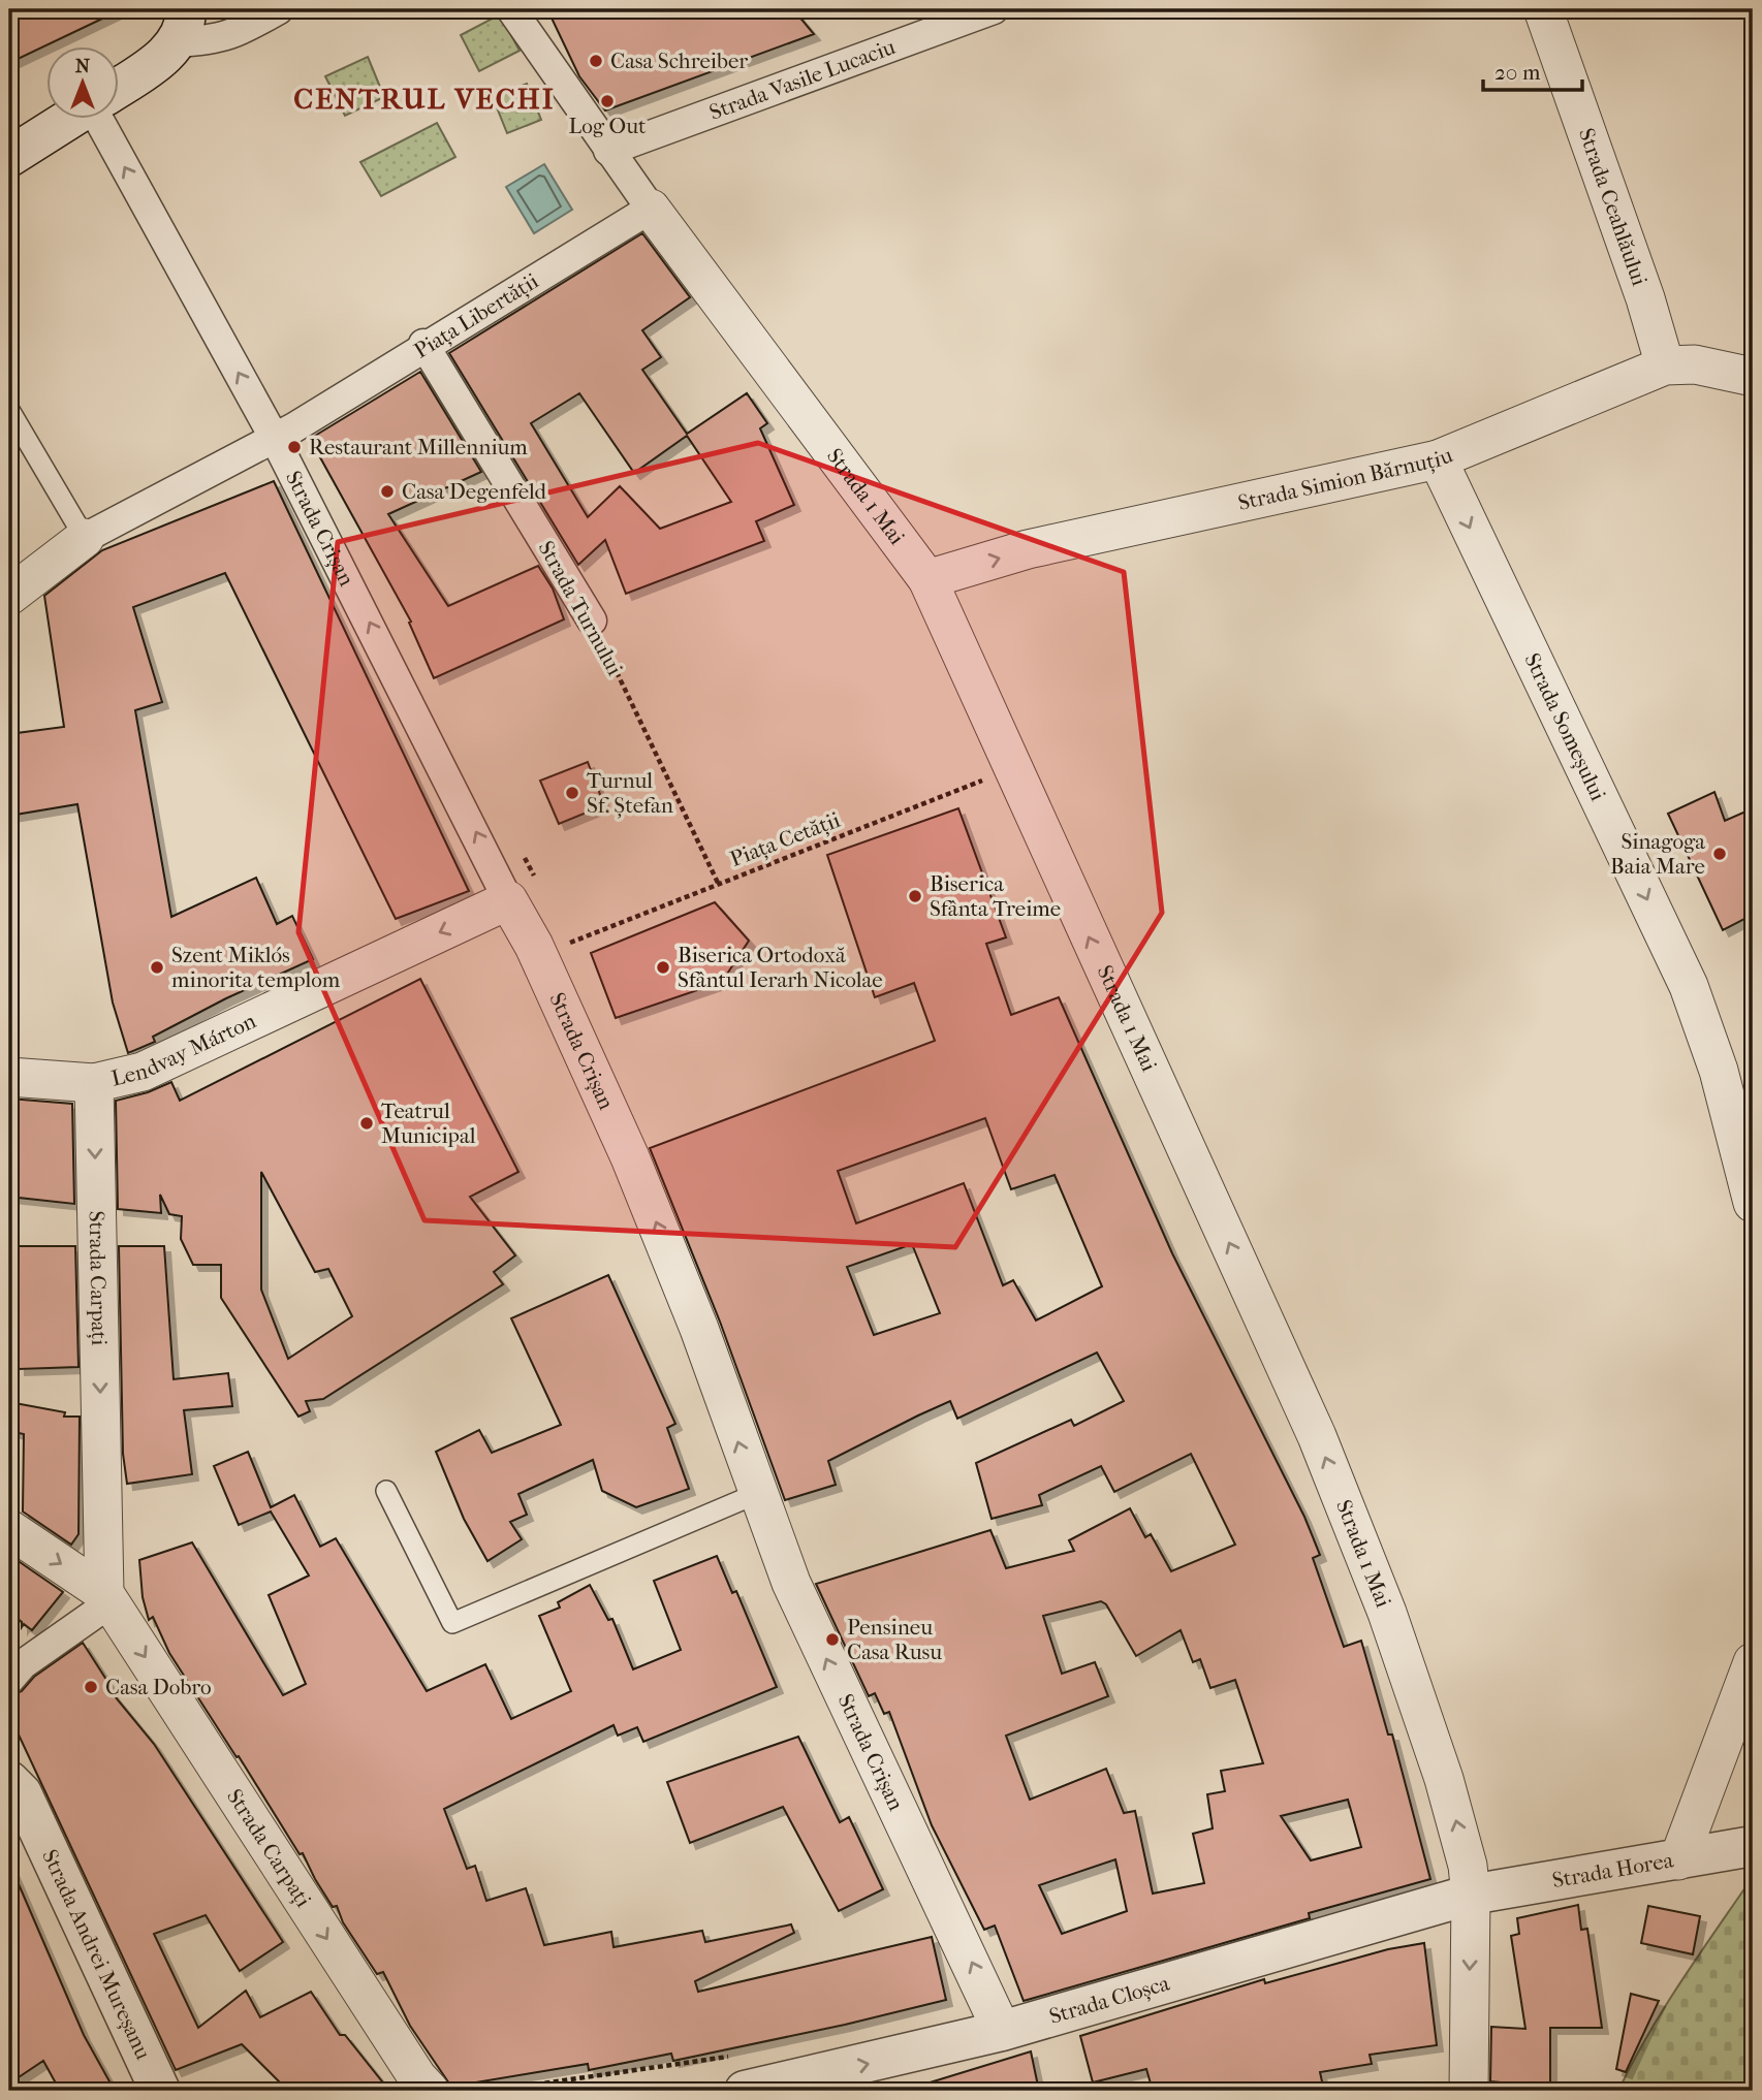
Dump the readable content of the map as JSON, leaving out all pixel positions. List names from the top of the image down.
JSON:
{
  "streets": {
    "street": [
      "Strada Vasile Lucaciu",
      "Strada Ceahlăului",
      "Piața Libertății",
      "Strada Simion Bărnuțiu",
      "Strada 1 Mai",
      "Strada Crișan",
      "Strada Turnului",
      "Strada Someșului",
      "Lendvay Márton",
      "Strada Carpați",
      "Strada Horea",
      "Strada Andrei Mureșanu",
      "Strada Cloșca"
    ],
    "path": ["Piața Cetății"]
  },
  "crossings": [
    ["Strada Ceahlăului", "Strada Simion Bărnuțiu"],
    ["Piața Libertății", "Strada 1 Mai"],
    ["Piața Libertății", "Strada Crișan"],
    ["Piața Libertății", "Strada Turnului"],
    ["Strada Simion Bărnuțiu", "Strada 1 Mai"],
    ["Strada Simion Bărnuțiu", "Strada Someșului"],
    ["Strada 1 Mai", "Piața Cetății"],
    ["Strada 1 Mai", "Strada Horea"],
    ["Strada 1 Mai", "Strada Cloșca"],
    ["Strada Crișan", "Lendvay Márton"],
    ["Strada Crișan", "Strada Cloșca"],
    ["Strada Turnului", "Piața Cetății"],
    ["Lendvay Márton", "Strada Carpați"],
    ["Strada Horea", "Strada Cloșca"]
  ],
  "one_way": [
    "Strada Simion Bărnuțiu",
    "Strada Crișan",
    "Strada Someșului",
    "Lendvay Márton",
    "Strada Carpați"
  ],
  "districts": ["CENTRUL VECHI"],
  "places": [
    "Casa Schreiber",
    "Log Out",
    "Restaurant Millennium",
    "Casa Degenfeld",
    "Turnul Sf. Ștefan",
    "Sinagoga Baia Mare",
    "Biserica Sfânta Treime",
    "Szent Miklós minorita templom",
    "Biserica Ortodoxă Sfântul Ierarh Nicolae",
    "Teatrul Municipal",
    "Pensineu Casa Rusu",
    "Casa Dobro"
  ],
  "scale_bar": "20 m",
  "north": "top"
}
